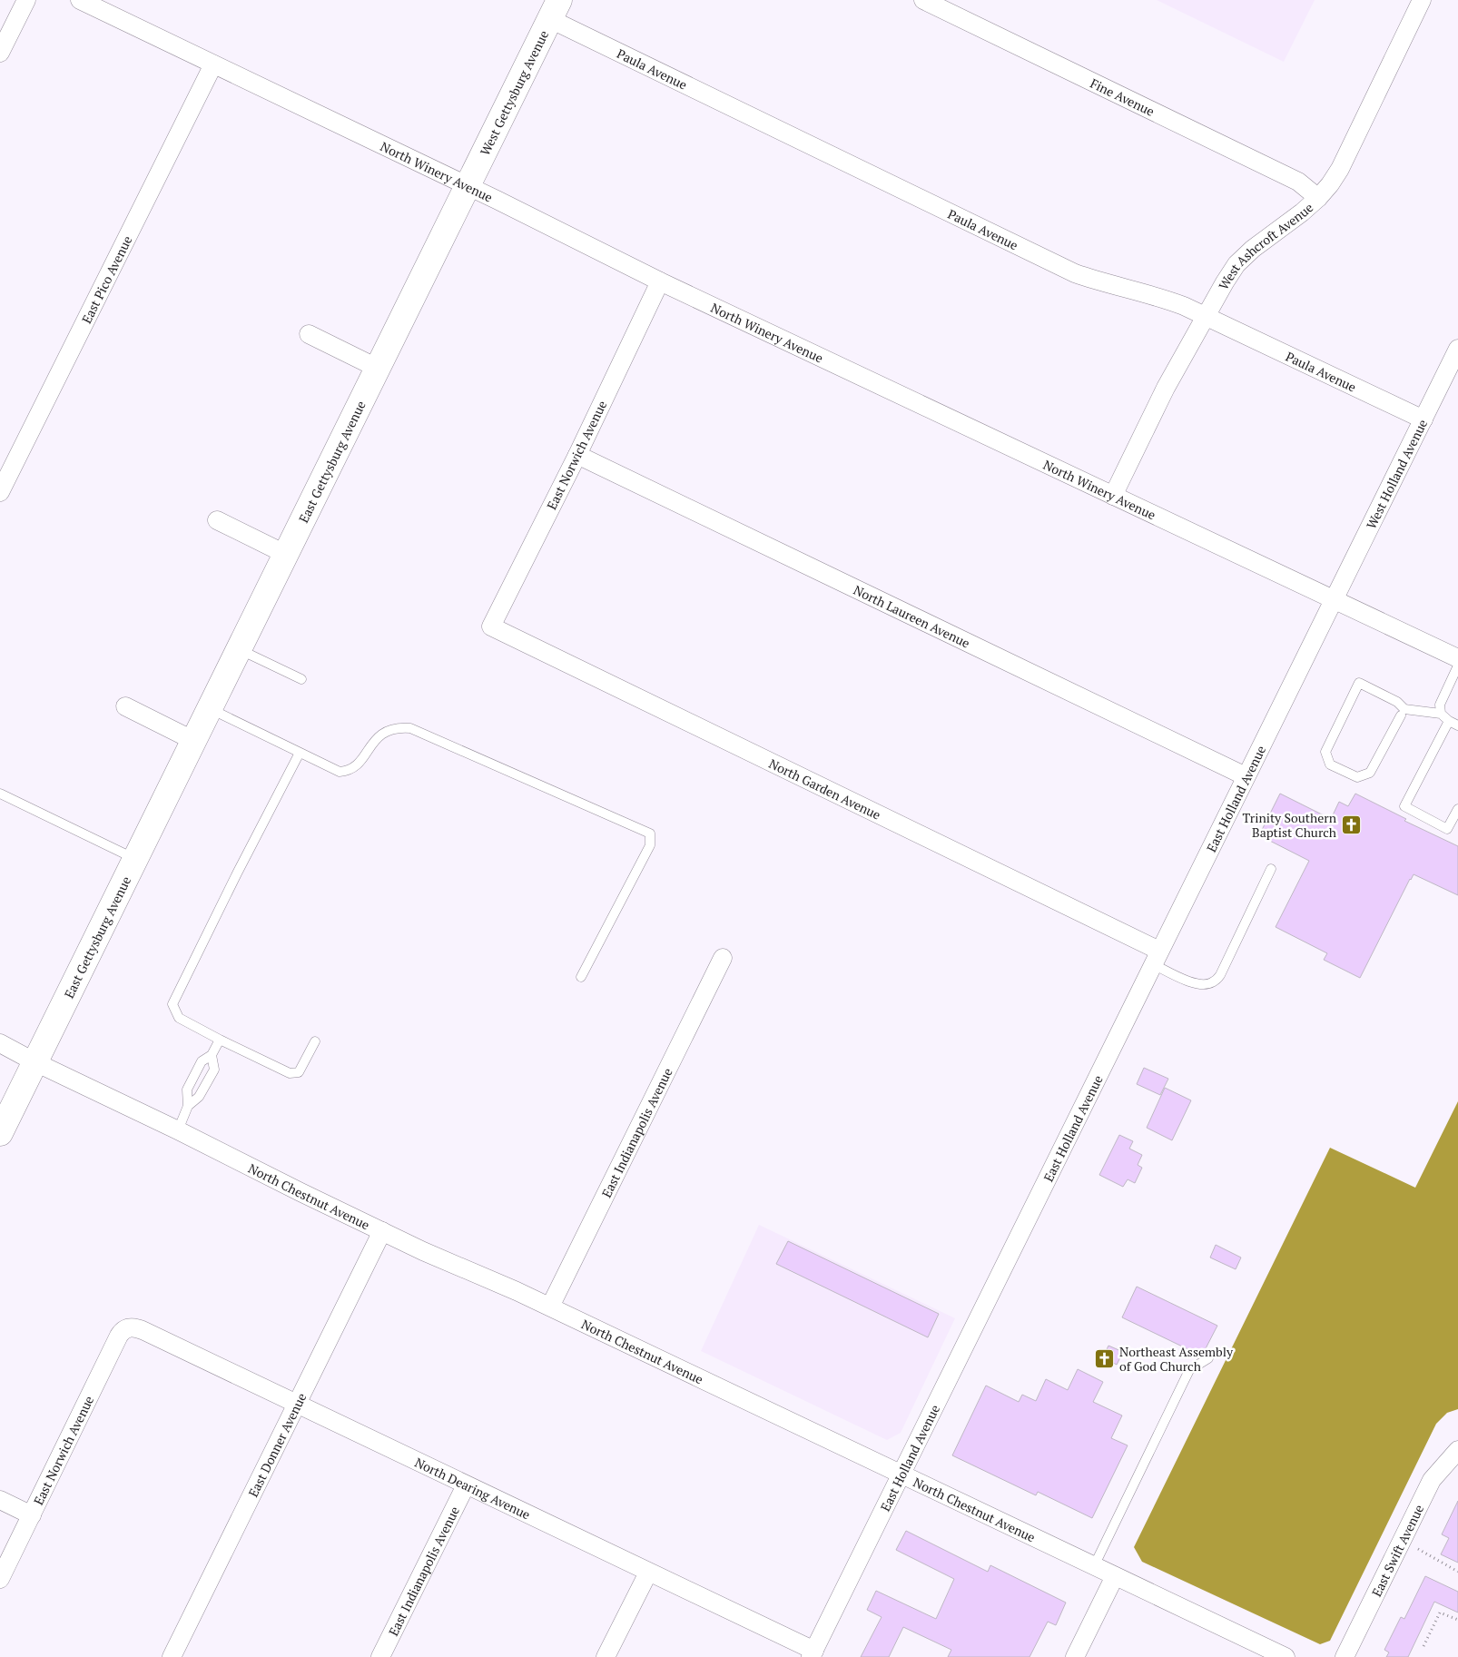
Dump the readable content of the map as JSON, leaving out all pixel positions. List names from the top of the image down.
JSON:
{
  "streets": {
    "street": [
      "Paula Avenue",
      "West Gettysburg Avenue",
      "Fine Avenue",
      "North Winery Avenue",
      "West Ashcroft Avenue",
      "East Pico Avenue",
      "East Norwich Avenue",
      "East Gettysburg Avenue",
      "West Holland Avenue",
      "North Laureen Avenue",
      "North Garden Avenue",
      "East Holland Avenue",
      "East Indianapolis Avenue",
      "North Chestnut Avenue",
      "East Donner Avenue",
      "North Dearing Avenue",
      "East Swift Avenue"
    ]
  },
  "crossings": [
    ["Paula Avenue", "West Gettysburg Avenue"],
    ["Paula Avenue", "West Ashcroft Avenue"],
    ["Paula Avenue", "West Holland Avenue"],
    ["West Gettysburg Avenue", "North Winery Avenue"],
    ["West Gettysburg Avenue", "East Gettysburg Avenue"],
    ["Fine Avenue", "West Ashcroft Avenue"],
    ["North Winery Avenue", "West Ashcroft Avenue"],
    ["North Winery Avenue", "East Pico Avenue"],
    ["North Winery Avenue", "East Norwich Avenue"],
    ["North Winery Avenue", "East Gettysburg Avenue"],
    ["North Winery Avenue", "West Holland Avenue"],
    ["North Winery Avenue", "East Holland Avenue"],
    ["East Norwich Avenue", "North Laureen Avenue"],
    ["East Norwich Avenue", "North Garden Avenue"],
    ["East Norwich Avenue", "North Dearing Avenue"],
    ["East Gettysburg Avenue", "North Chestnut Avenue"],
    ["West Holland Avenue", "East Holland Avenue"],
    ["North Laureen Avenue", "East Holland Avenue"],
    ["North Garden Avenue", "East Holland Avenue"],
    ["East Holland Avenue", "North Chestnut Avenue"],
    ["East Holland Avenue", "North Dearing Avenue"],
    ["East Indianapolis Avenue", "North Chestnut Avenue"],
    ["East Indianapolis Avenue", "North Dearing Avenue"],
    ["North Chestnut Avenue", "East Donner Avenue"],
    ["East Donner Avenue", "North Dearing Avenue"]
  ],
  "places": {
    "church": ["Trinity Southern Baptist Church", "Northeast Assembly of God Church"]
  }
}
